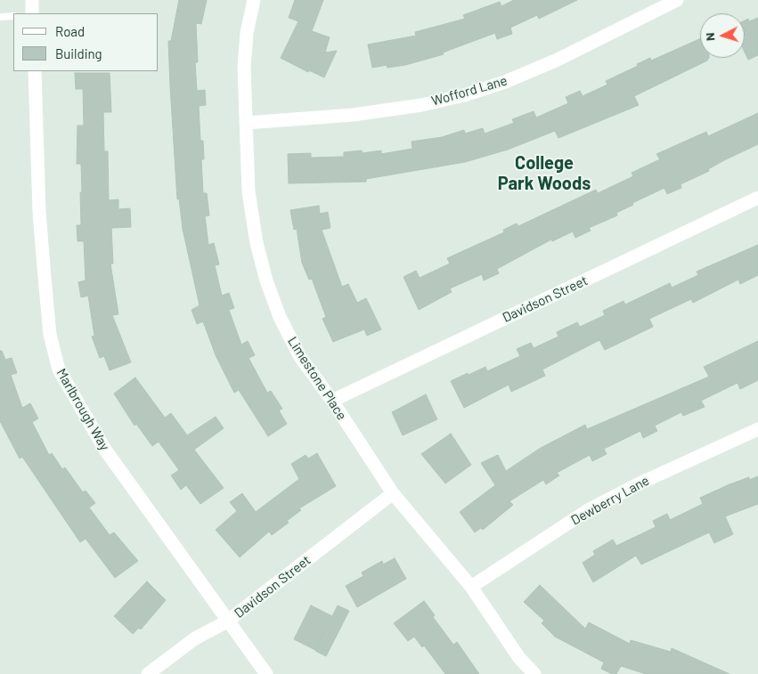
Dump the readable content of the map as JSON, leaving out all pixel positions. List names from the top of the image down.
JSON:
{
  "streets": {
    "street": [
      "Wofford Lane",
      "Davidson Street",
      "Limestone Place",
      "Marlbrough Way",
      "Dewberry Lane"
    ]
  },
  "crossings": [
    ["Wofford Lane", "Limestone Place"],
    ["Davidson Street", "Limestone Place"],
    ["Davidson Street", "Marlbrough Way"],
    ["Limestone Place", "Dewberry Lane"]
  ],
  "districts": ["College Park Woods"],
  "legend": ["Road", "Building"],
  "north": "left"
}
